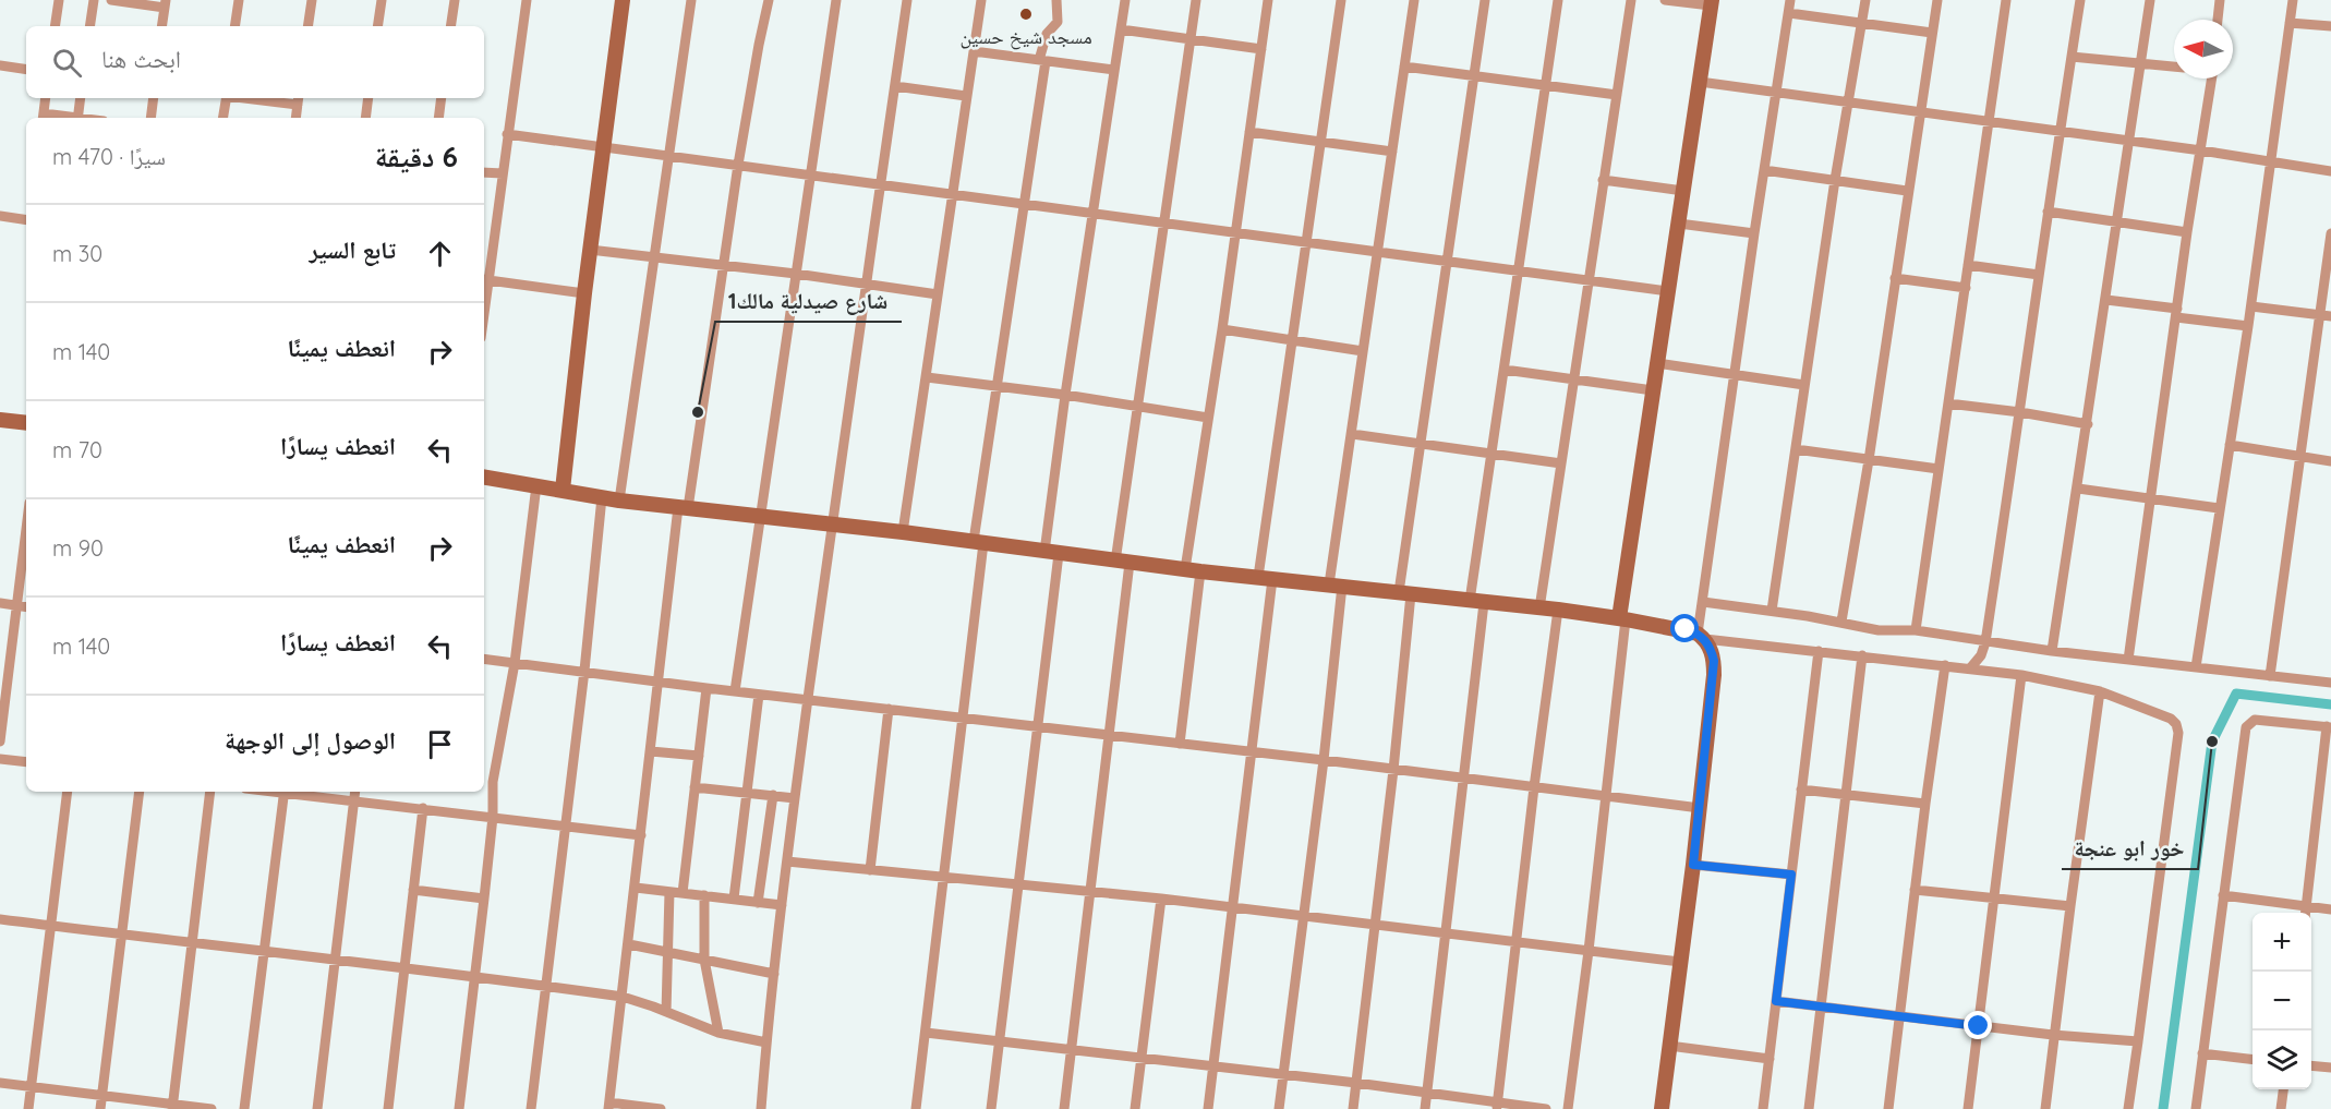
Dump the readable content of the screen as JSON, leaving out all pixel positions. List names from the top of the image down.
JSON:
{
  "places": ["مسجد شيخ حسين", "شارع صيدلية مالك1", "خور ابو عنجة"],
  "north": "left",
  "page": {
    "search": "ابحث هنا",
    "heading": ["6 دقيقة", "سيرًا · 470 m"],
    "list": [
      ["تابع السير", "30 m"],
      ["انعطف يمينًا", "140 m"],
      ["انعطف يسارًا", "70 m"],
      ["انعطف يمينًا", "90 m"],
      ["انعطف يسارًا", "140 m"],
      "الوصول إلى الوجهة"
    ],
    "map_buttons": ["+", "−"]
  }
}
